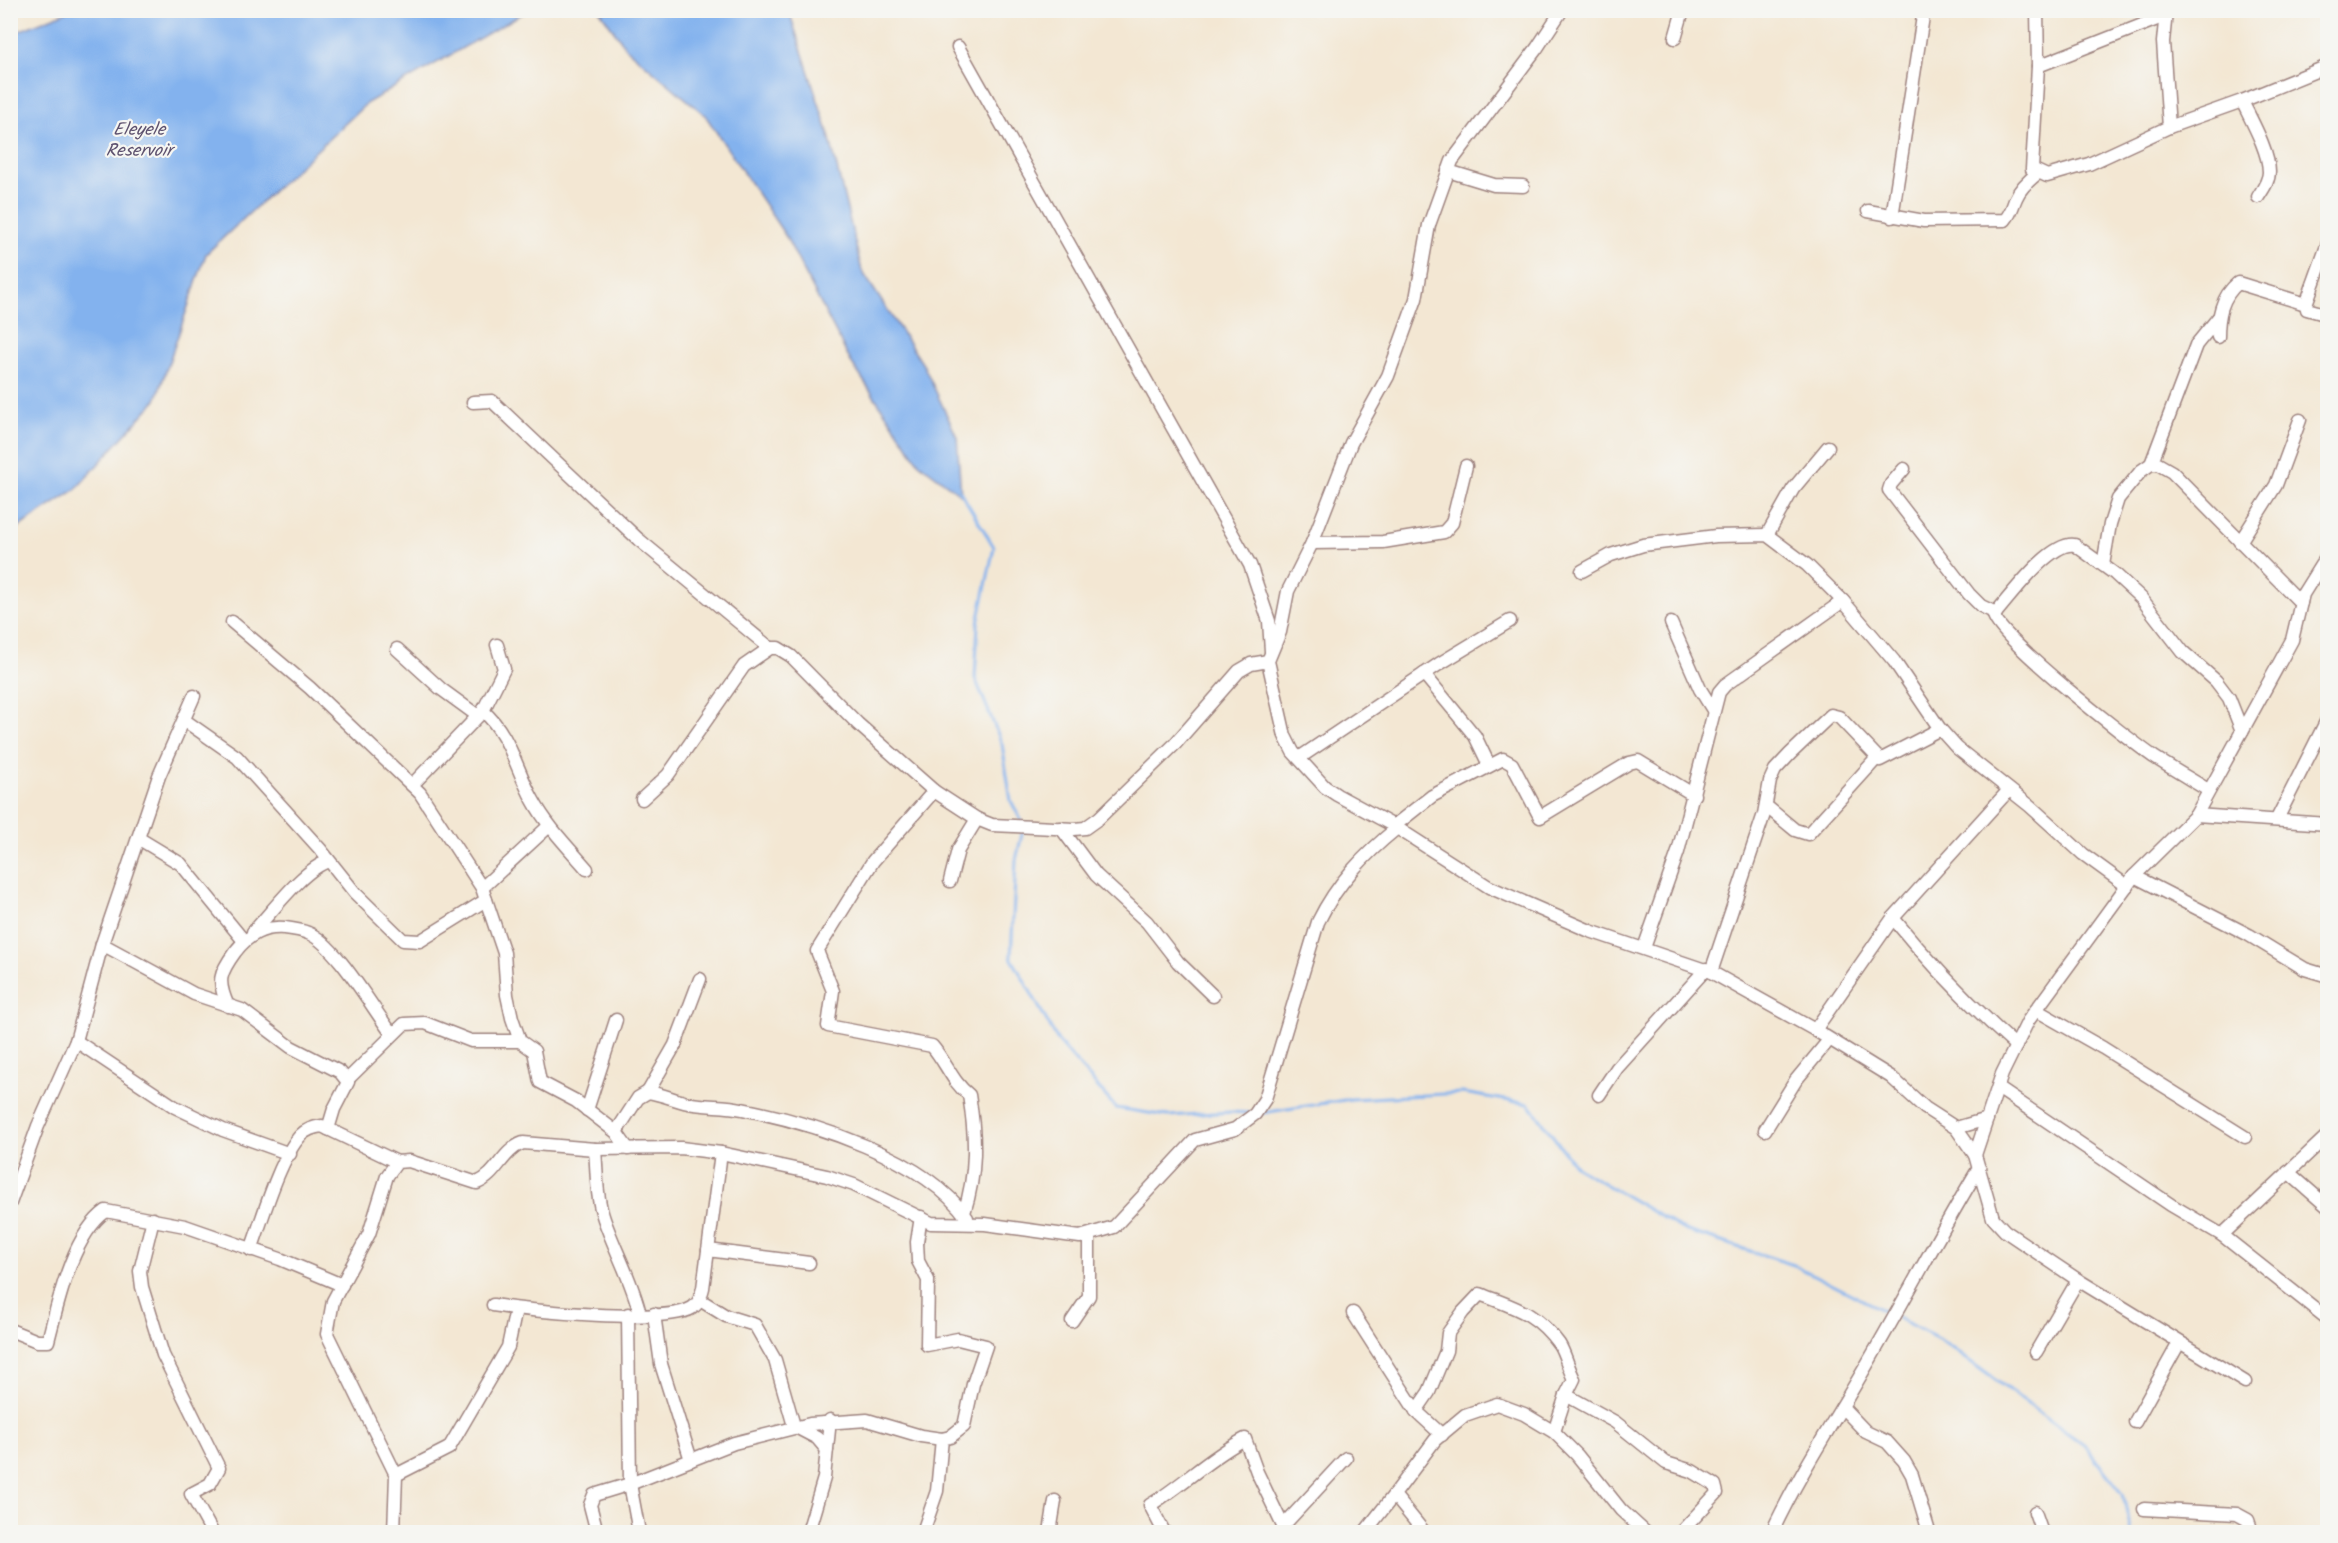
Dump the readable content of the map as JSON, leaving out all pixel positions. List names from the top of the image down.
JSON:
{
  "water": ["Eleyele Reservoir"]
}
